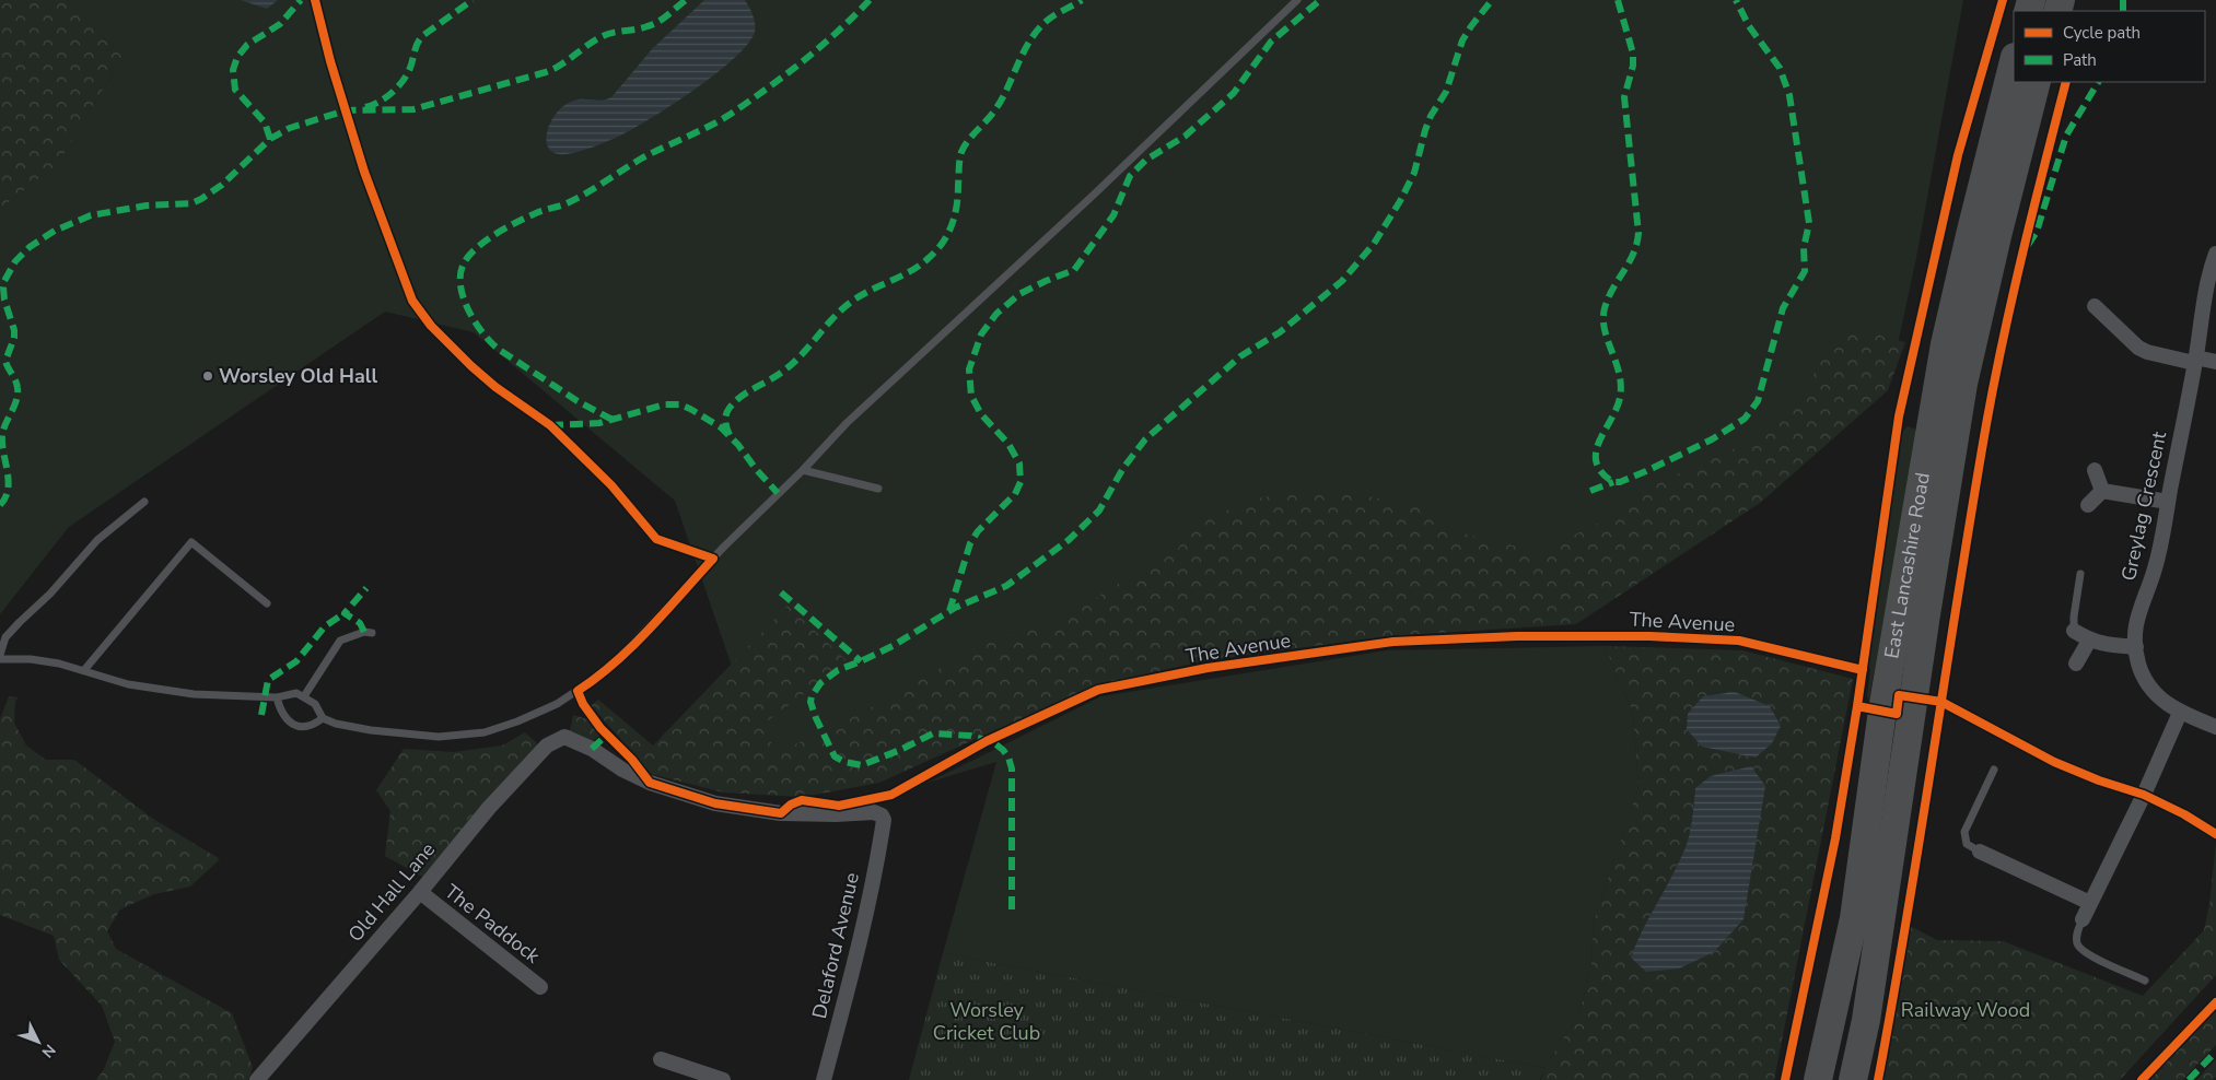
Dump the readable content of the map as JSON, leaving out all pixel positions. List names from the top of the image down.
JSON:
{
  "streets": {
    "highway": ["East Lancashire Road"],
    "street": [
      "Greylag Crescent",
      "Old Hall Lane",
      "The Paddock",
      "Delaford Avenue"
    ],
    "cycle path": ["The Avenue"]
  },
  "crossings": [
    ["Old Hall Lane", "The Paddock"],
    ["Old Hall Lane", "Delaford Avenue"]
  ],
  "parks": ["Worsley Cricket Club", "Railway Wood"],
  "places": ["Worsley Old Hall"],
  "legend": ["Cycle path", "Path"],
  "north": "bottom right"
}
